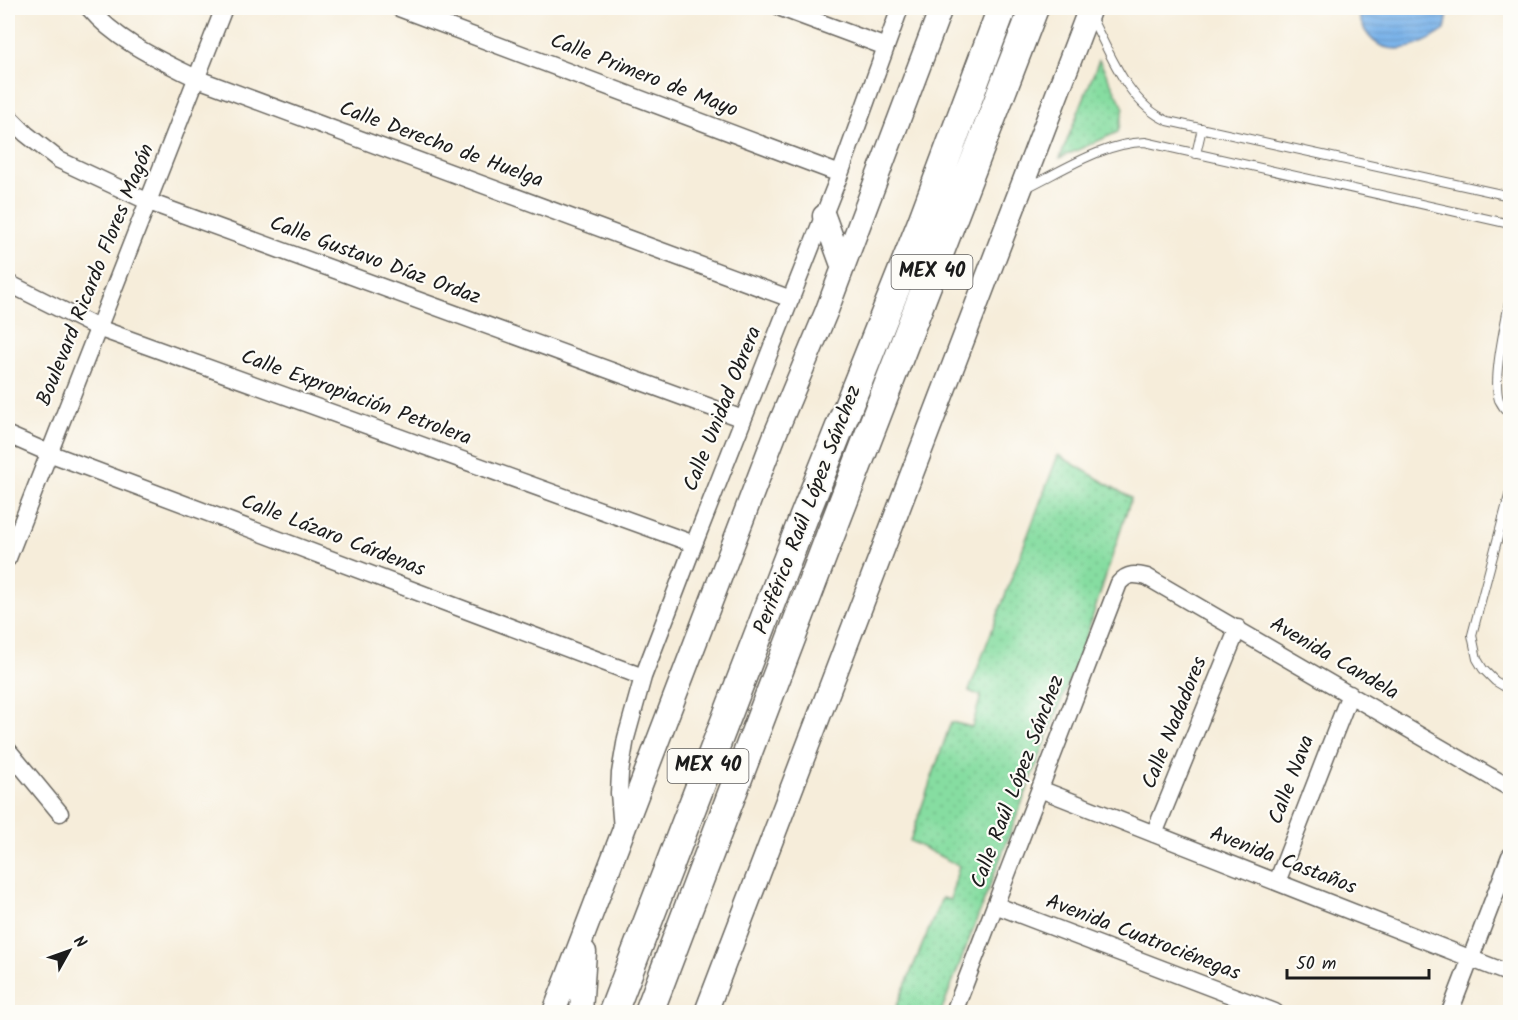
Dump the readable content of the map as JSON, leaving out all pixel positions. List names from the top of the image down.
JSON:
{
  "streets": {
    "highway": ["MEX 40", "Periférico Raúl López Sánchez"],
    "street": [
      "Calle Primero de Mayo",
      "Calle Derecho de Huelga",
      "Calle Gustavo Díaz Ordaz",
      "Boulevard Ricardo Flores Magón",
      "Calle Expropiación Petrolera",
      "Calle Unidad Obrera",
      "Calle Lázaro Cárdenas",
      "Avenida Candela",
      "Calle Nadadores",
      "Calle Nava",
      "Calle Raúl López Sánchez",
      "Avenida Castaños",
      "Avenida Cuatrociénegas"
    ]
  },
  "crossings": [
    ["Calle Primero de Mayo", "Calle Unidad Obrera"],
    ["Calle Derecho de Huelga", "Boulevard Ricardo Flores Magón"],
    ["Calle Derecho de Huelga", "Calle Unidad Obrera"],
    ["Calle Gustavo Díaz Ordaz", "Boulevard Ricardo Flores Magón"],
    ["Calle Gustavo Díaz Ordaz", "Calle Unidad Obrera"],
    ["Boulevard Ricardo Flores Magón", "Calle Expropiación Petrolera"],
    ["Boulevard Ricardo Flores Magón", "Calle Lázaro Cárdenas"],
    ["Calle Expropiación Petrolera", "Calle Unidad Obrera"],
    ["Calle Unidad Obrera", "Calle Lázaro Cárdenas"],
    ["Avenida Candela", "Calle Nadadores"],
    ["Avenida Candela", "Calle Nava"],
    ["Avenida Candela", "Calle Raúl López Sánchez"],
    ["Calle Nadadores", "Avenida Castaños"],
    ["Calle Nava", "Avenida Castaños"],
    ["Calle Raúl López Sánchez", "Avenida Castaños"],
    ["Calle Raúl López Sánchez", "Avenida Cuatrociénegas"]
  ],
  "scale_bar": "50 m",
  "north": "top right"
}
